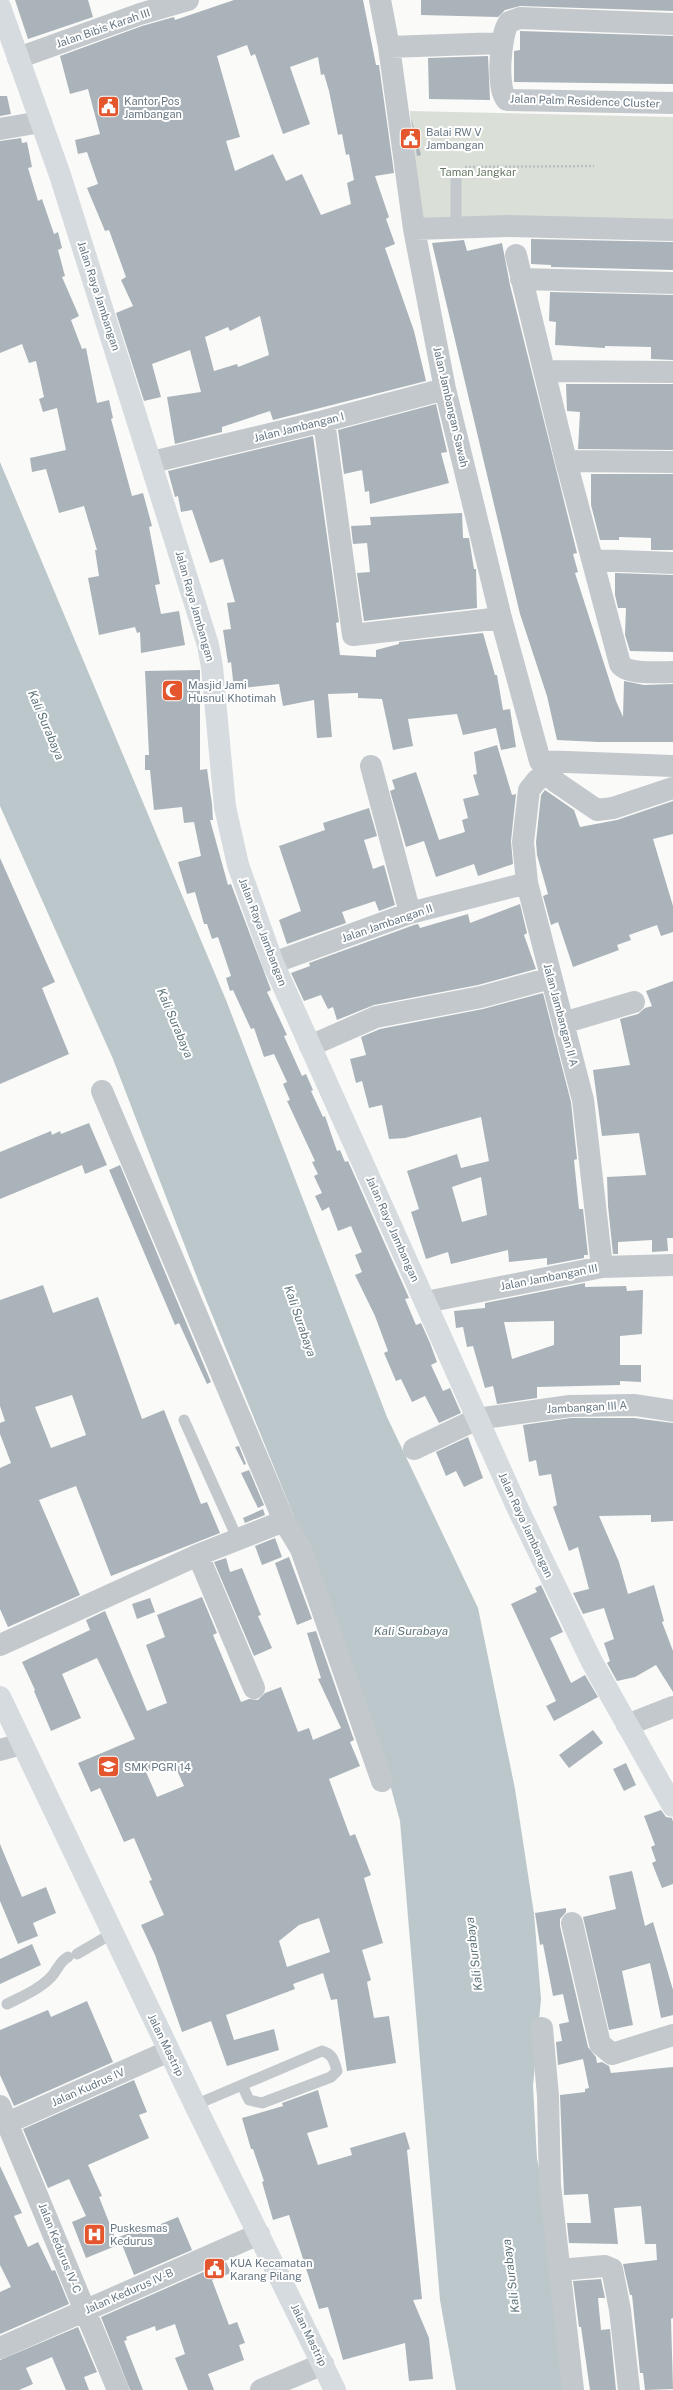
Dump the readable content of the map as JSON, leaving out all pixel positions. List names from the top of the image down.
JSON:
{
  "streets": {
    "main road": ["Jalan Raya Jambangan", "Jalan Mastrip"],
    "street": [
      "Jalan Bibis Karah III",
      "Jalan Palm Residence Cluster",
      "Jalan Jambangan Sawah",
      "Jalan Jambangan I",
      "Jalan Jambangan II",
      "Jalan Jambangan II A",
      "Jalan Jambangan III",
      "Jambangan III A",
      "Jalan Kudrus IV",
      "Jalan Kedurus IV-C",
      "Jalan Kedurus IV-B"
    ]
  },
  "crossings": [
    ["Jalan Bibis Karah III", "Jalan Raya Jambangan"],
    ["Jalan Raya Jambangan", "Jalan Jambangan I"],
    ["Jalan Raya Jambangan", "Jalan Jambangan II"],
    ["Jalan Raya Jambangan", "Jalan Jambangan III"],
    ["Jalan Raya Jambangan", "Jambangan III A"],
    ["Jalan Jambangan Sawah", "Jalan Jambangan I"],
    ["Jalan Jambangan Sawah", "Jalan Jambangan II A"],
    ["Jalan Jambangan II", "Jalan Jambangan II A"],
    ["Jalan Jambangan II A", "Jalan Jambangan III"],
    ["Jalan Mastrip", "Jalan Kudrus IV"],
    ["Jalan Mastrip", "Jalan Kedurus IV-B"],
    ["Jalan Kudrus IV", "Jalan Kedurus IV-C"],
    ["Jalan Kedurus IV-C", "Jalan Kedurus IV-B"]
  ],
  "water": ["Kali Surabaya"],
  "parks": ["Taman Jangkar"],
  "places": {
    "public building": ["Kantor Pos Jambangan", "Balai RW V Jambangan", "KUA Kecamatan Karang Pilang"],
    "mosque": ["Masjid Jami Husnul Khotimah"],
    "school or university": ["SMK PGRI 14"],
    "hospital": ["Puskesmas Kedurus"]
  }
}
